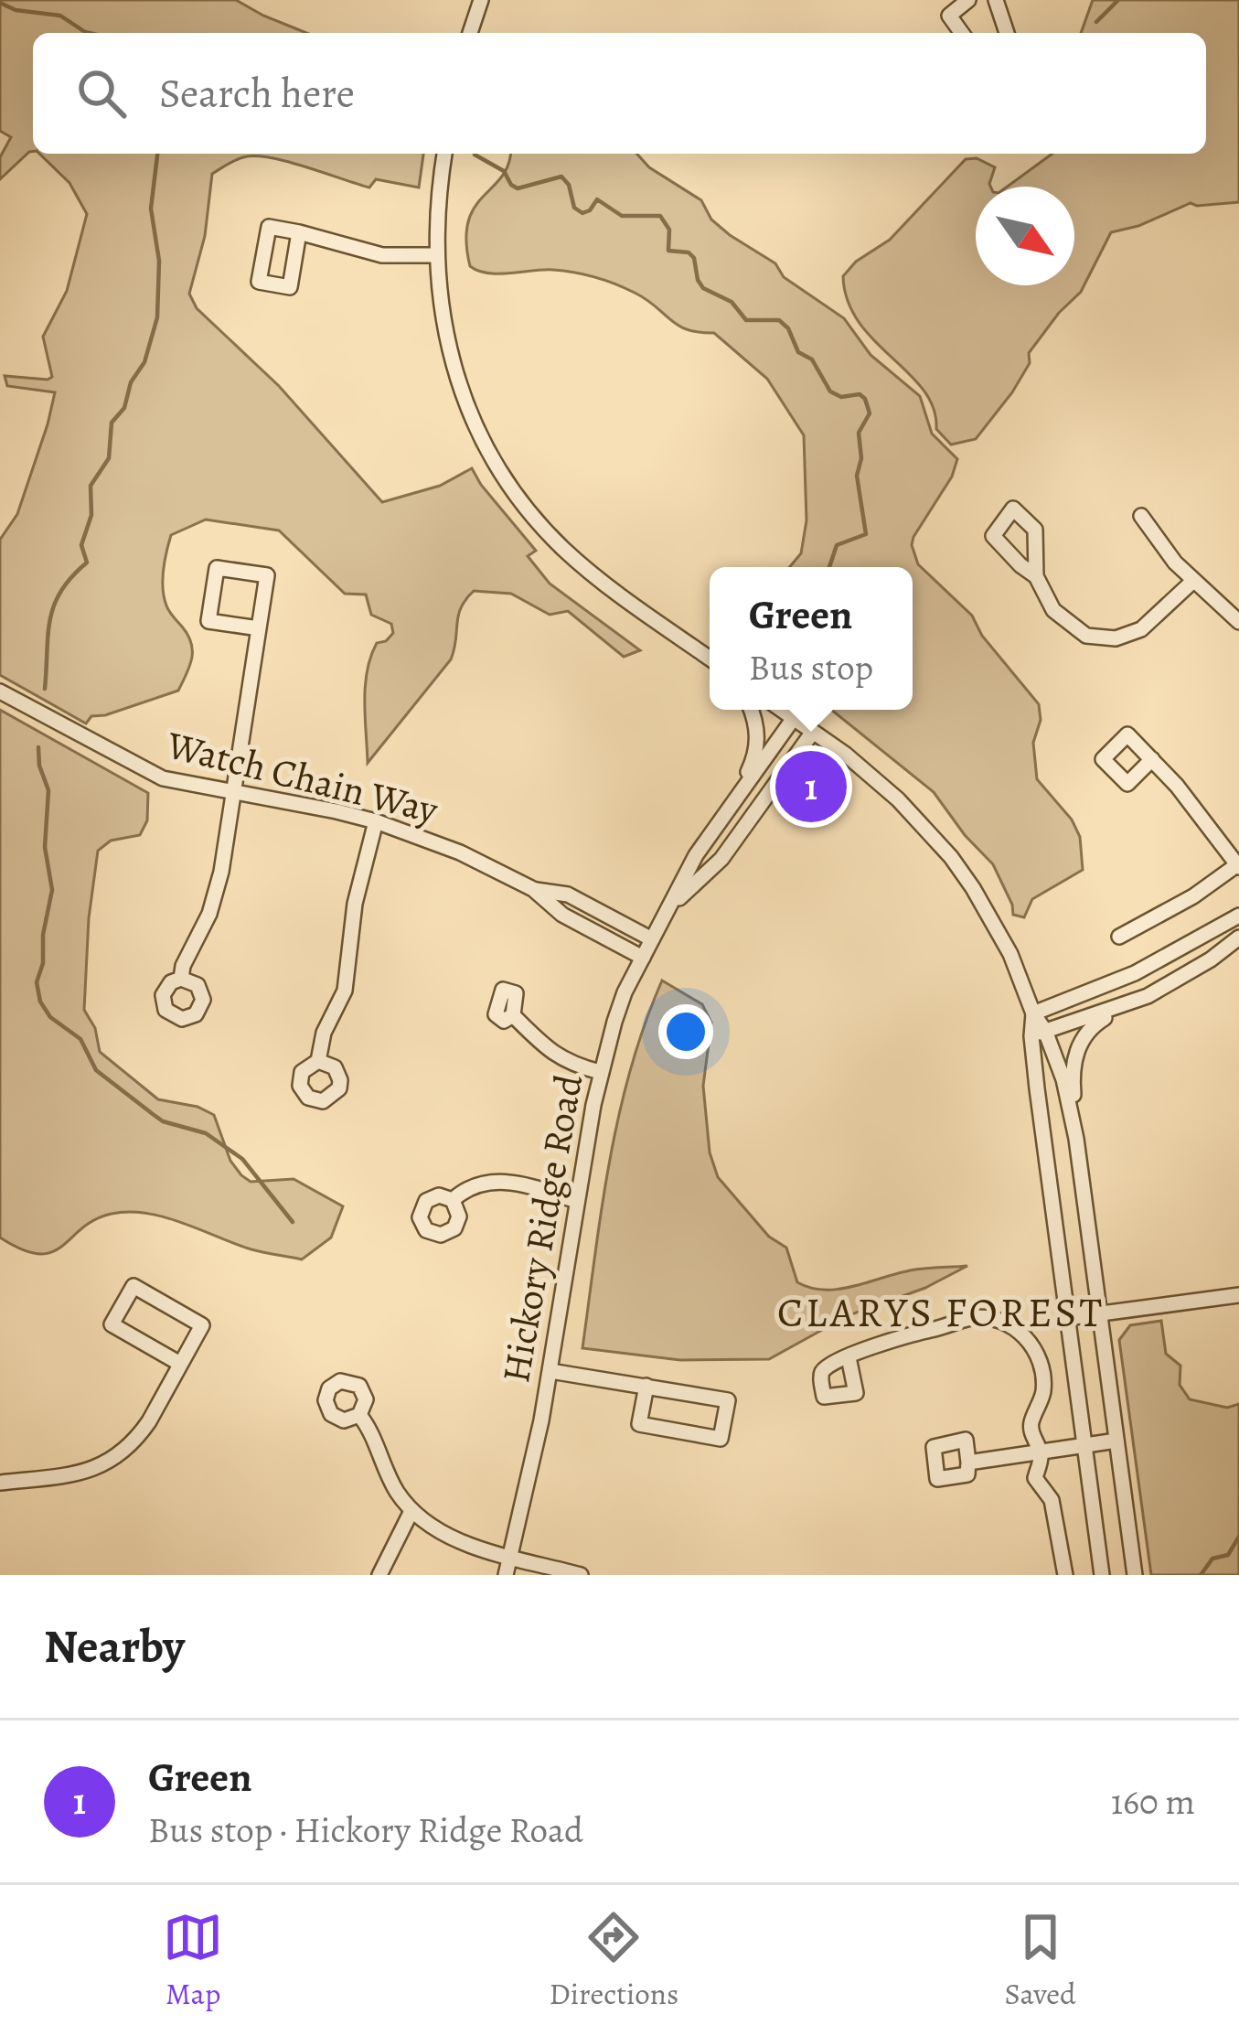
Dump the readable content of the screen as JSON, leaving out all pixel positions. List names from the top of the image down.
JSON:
{
  "streets": {
    "street": ["Watch Chain Way", "Hickory Ridge Road"]
  },
  "crossings": [
    ["Watch Chain Way", "Hickory Ridge Road"]
  ],
  "districts": ["CLARYS FOREST"],
  "north": "bottom right",
  "page": {
    "search": "Search here",
    "popup": ["Green", "Bus stop"],
    "pins": "1",
    "heading": "Nearby",
    "list": [
      {
        "mark": "1",
        "name": "Green",
        "note": "Bus stop · Hickory Ridge Road",
        "value": "160 m"
      }
    ],
    "nav": ["Map", "Directions", "Saved"]
  }
}
